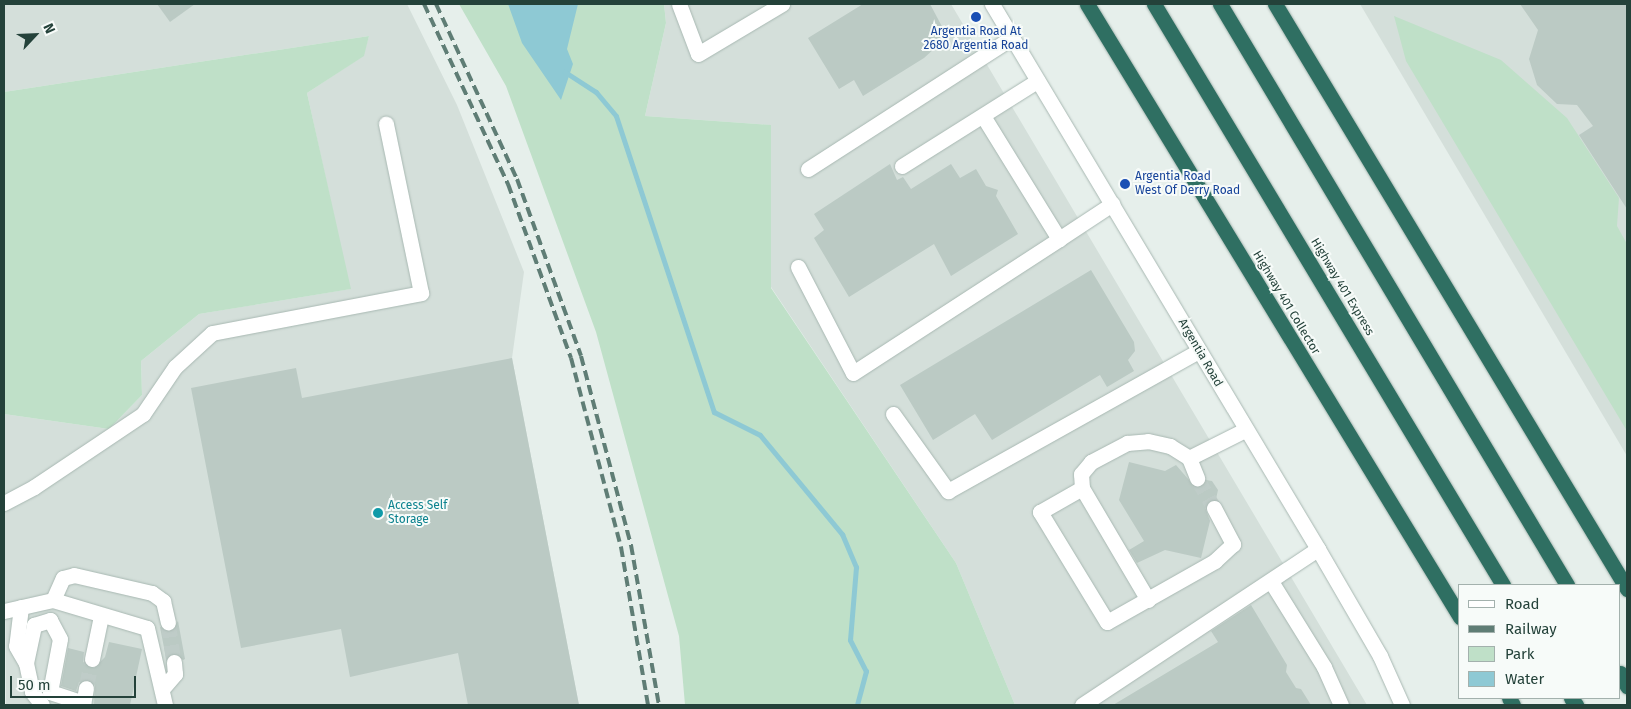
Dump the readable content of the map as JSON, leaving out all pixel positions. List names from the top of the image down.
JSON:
{
  "streets": {
    "highway": ["Highway 401 Express", "Highway 401 Collector"],
    "street": ["Argentia Road"]
  },
  "places": ["Argentia Road At 2680 Argentia Road", "Argentia Road West Of Derry Road", "Access Self Storage"],
  "legend": [
    "Road",
    "Railway",
    "Park",
    "Water"
  ],
  "scale_bar": "50 m",
  "north": "top right"
}
